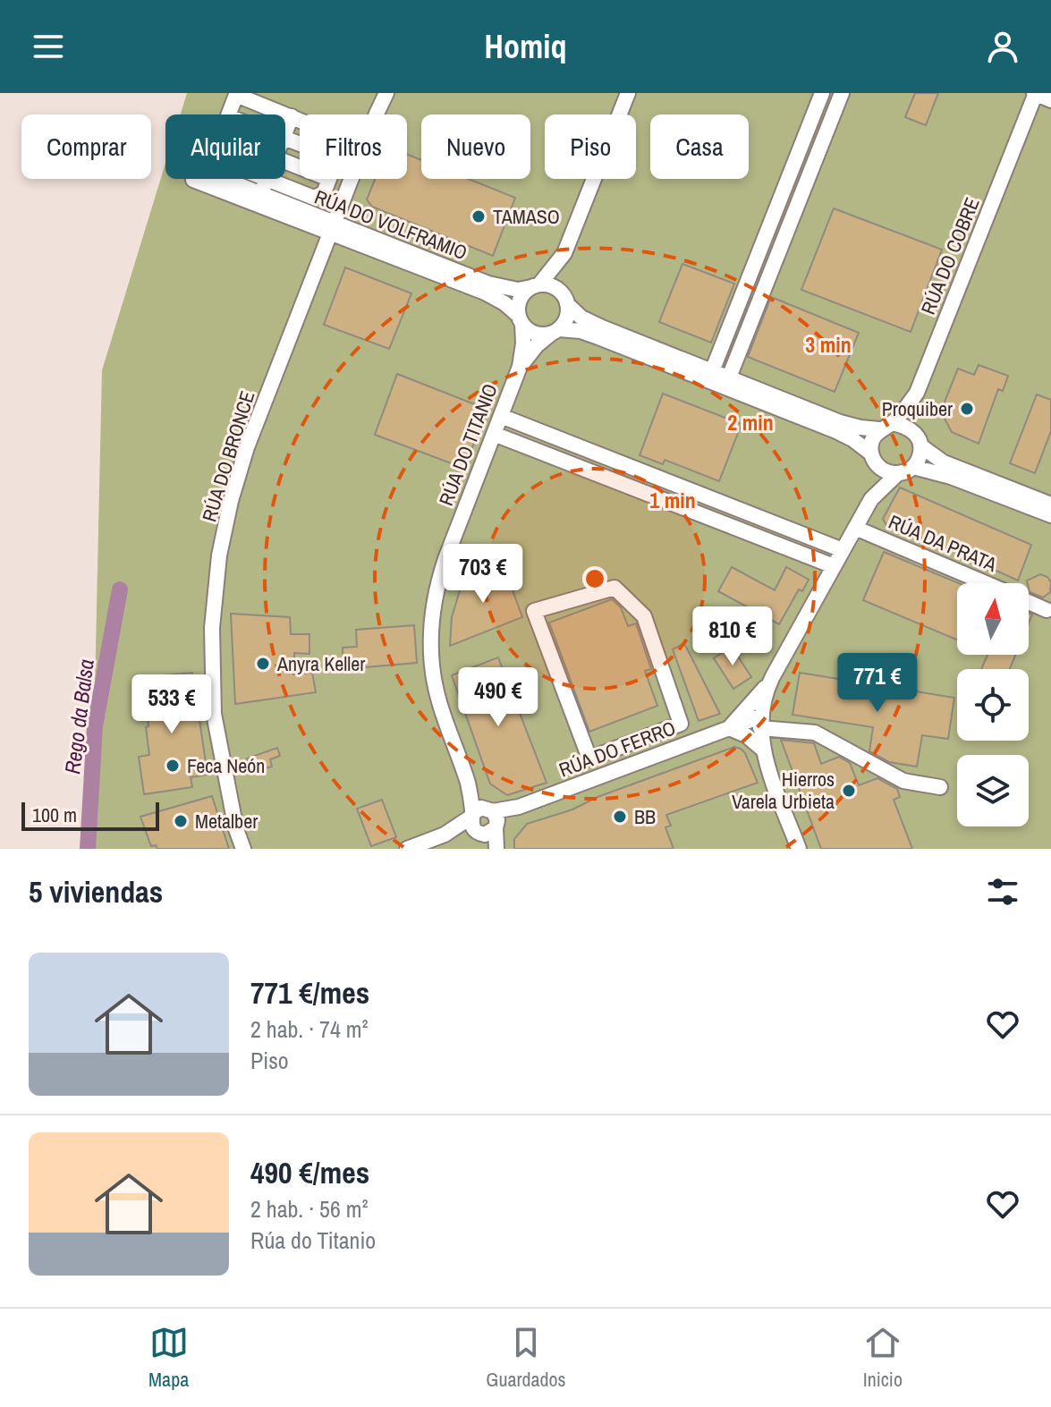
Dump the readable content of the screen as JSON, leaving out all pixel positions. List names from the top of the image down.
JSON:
{
  "streets": {
    "street": [
      "RÚA DO VOLFRAMIO",
      "RÚA DO COBRE",
      "RÚA DO TITANIO",
      "RÚA DO BRONCE",
      "RÚA DA PRATA",
      "RÚA DO FERRO"
    ]
  },
  "crossings": [
    ["RÚA DO VOLFRAMIO", "RÚA DO BRONCE"],
    ["RÚA DO TITANIO", "RÚA DO FERRO"]
  ],
  "water": ["Rego da Balsa"],
  "places": [
    "TAMASO",
    "Proquiber",
    "Anyra Keller",
    "Feca Neón",
    "Hierros Varela Urbieta",
    "BB",
    "Metalber"
  ],
  "scale_bar": "100 m",
  "north": "top",
  "page": {
    "header": "Homiq",
    "chip": [
      "Comprar",
      "Alquilar",
      "Filtros",
      "Nuevo",
      "Piso",
      "Casa"
    ],
    "price": [
      "703 €",
      "810 €",
      "771 €",
      "490 €",
      "533 €"
    ],
    "scale": "100 m",
    "heading": "5 viviendas",
    "list": [
      {
        "name": "771 €/mes",
        "note": "2 hab. · 74 m² · Piso"
      },
      {
        "name": "490 €/mes",
        "note": "2 hab. · 56 m² · Rúa do Titanio"
      }
    ],
    "tabs": ["Mapa", "Guardados", "Inicio"]
  },
  "rings": ["3 min", "2 min", "1 min"]
}
